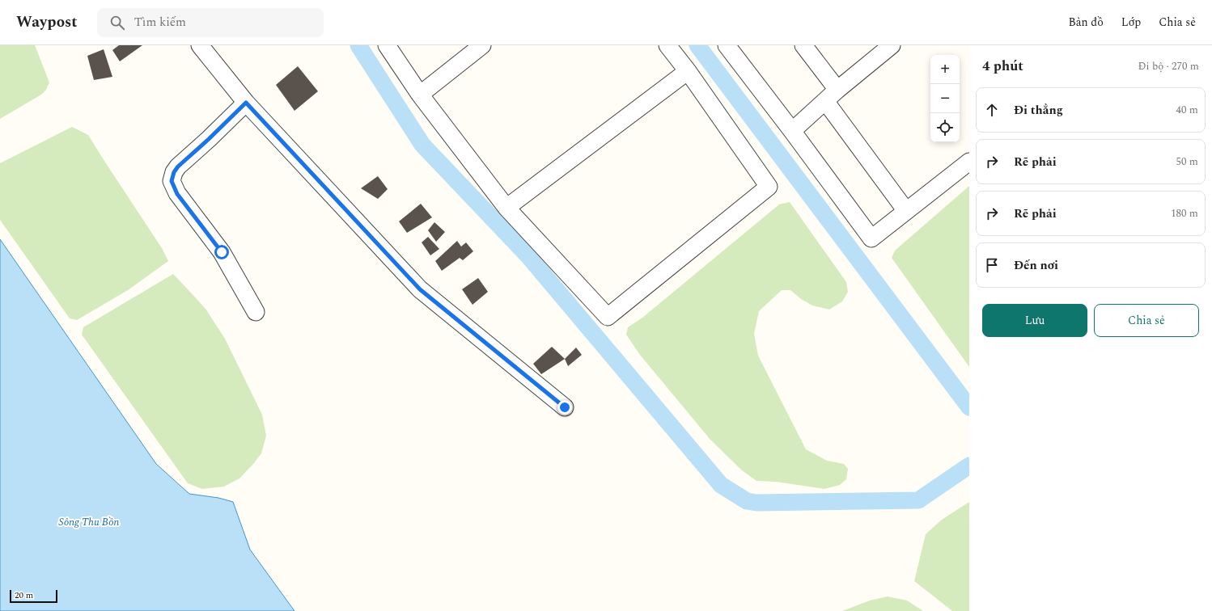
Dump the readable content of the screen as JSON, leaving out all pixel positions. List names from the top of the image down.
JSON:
{
  "water": ["Sông Thu Bồn"],
  "scale_bar": "20 m",
  "page": {
    "header": "Waypost",
    "search": "Tìm kiếm",
    "nav": ["Bản đồ", "Lớp", "Chia sẻ"],
    "heading": ["4 phút", "Đi bộ · 270 m"],
    "map_buttons": ["+", "−"],
    "list": [
      ["Đi thẳng", "40 m"],
      ["Rẽ phải", "50 m"],
      ["Rẽ phải", "180 m"],
      "Đến nơi"
    ],
    "buttons": ["Lưu", "Chia sẻ"],
    "scale": "20 m"
  }
}
